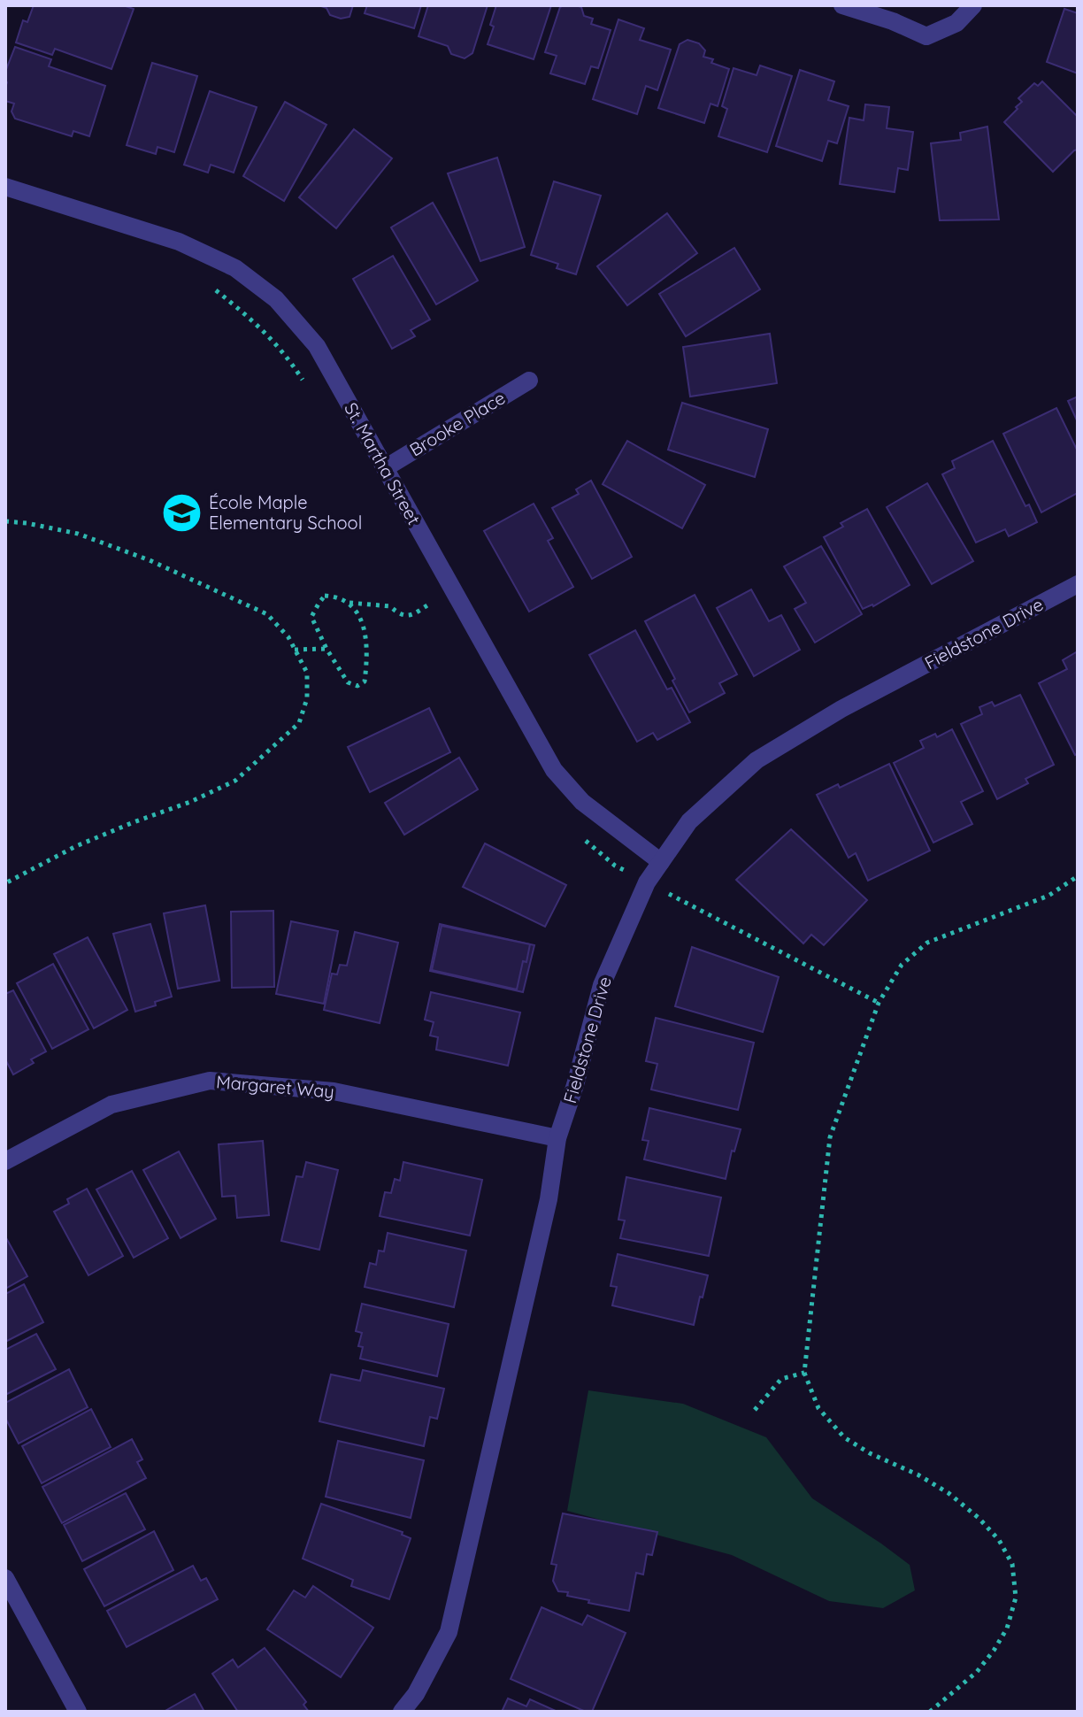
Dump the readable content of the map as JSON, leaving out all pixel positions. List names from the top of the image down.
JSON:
{
  "streets": {
    "street": [
      "Brooke Place",
      "St. Martha Street",
      "Fieldstone Drive",
      "Margaret Way"
    ]
  },
  "crossings": [
    ["Brooke Place", "St. Martha Street"],
    ["St. Martha Street", "Fieldstone Drive"],
    ["Fieldstone Drive", "Margaret Way"]
  ],
  "places": {
    "school or university": ["École Maple Elementary School"]
  }
}
